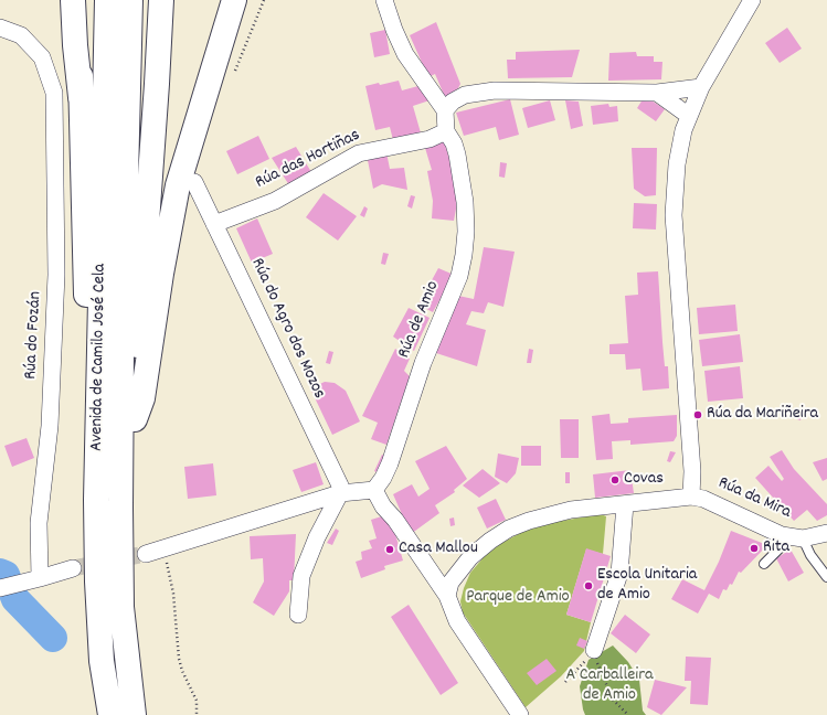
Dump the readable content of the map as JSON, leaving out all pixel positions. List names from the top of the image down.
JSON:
{
  "streets": {
    "highway": ["Avenida de Camilo José Cela"],
    "street": [
      "Rúa das Hortiñas",
      "Rúa de Amio",
      "Rúa do Agro dos Mozos",
      "Rúa do Fozán",
      "Rúa da Mira"
    ]
  },
  "crossings": [
    ["Rúa das Hortiñas", "Rúa de Amio"],
    ["Rúa das Hortiñas", "Rúa do Agro dos Mozos"]
  ],
  "parks": ["Parque de Amio", "A Carballeira de Amio"],
  "places": [
    "Rúa da Mariñeira",
    "Covas",
    "Rita",
    "Casa Mallou",
    "Escola Unitaria de Amio"
  ]
}
